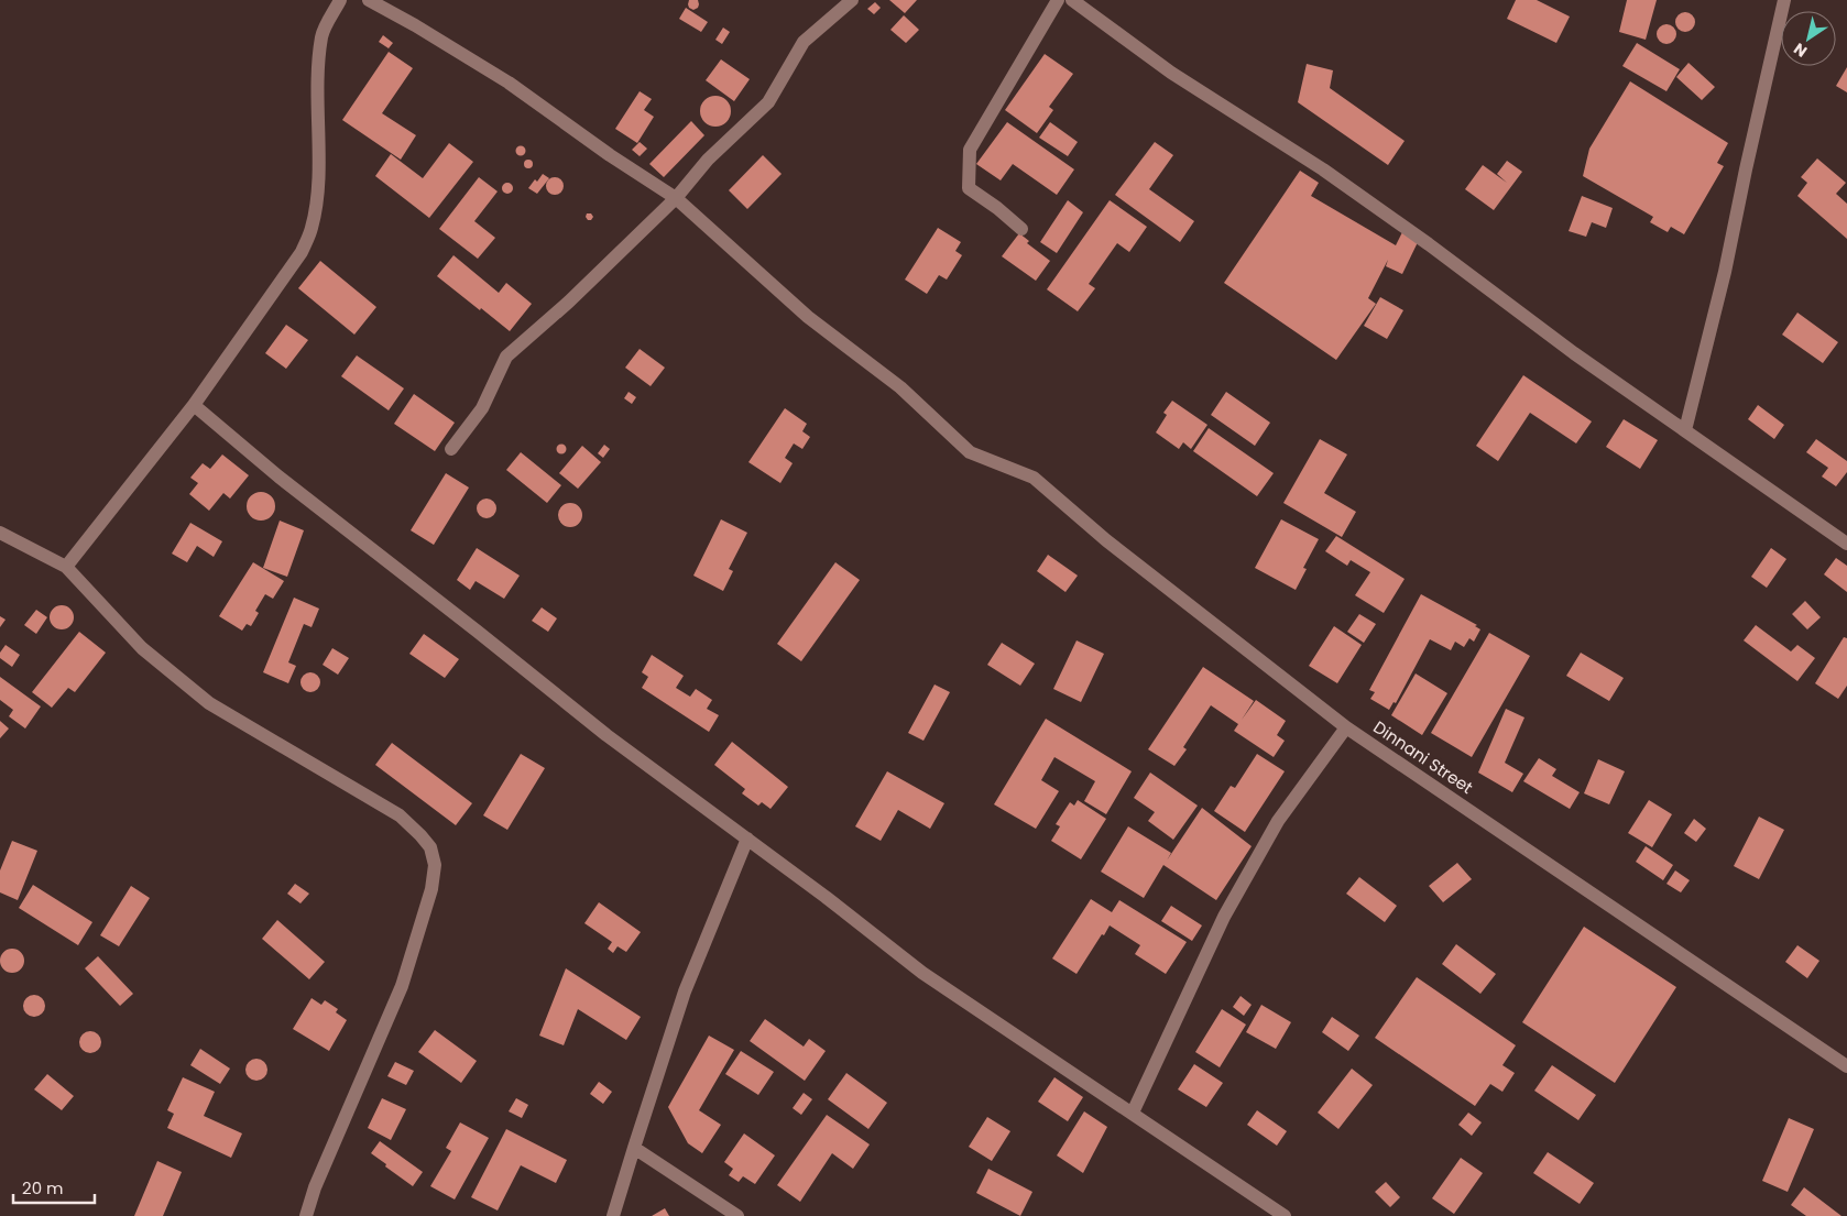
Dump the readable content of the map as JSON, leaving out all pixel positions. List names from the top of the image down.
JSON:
{
  "streets": {
    "street": ["Dinnani Street"]
  },
  "scale_bar": "20 m",
  "north": "bottom left"
}
